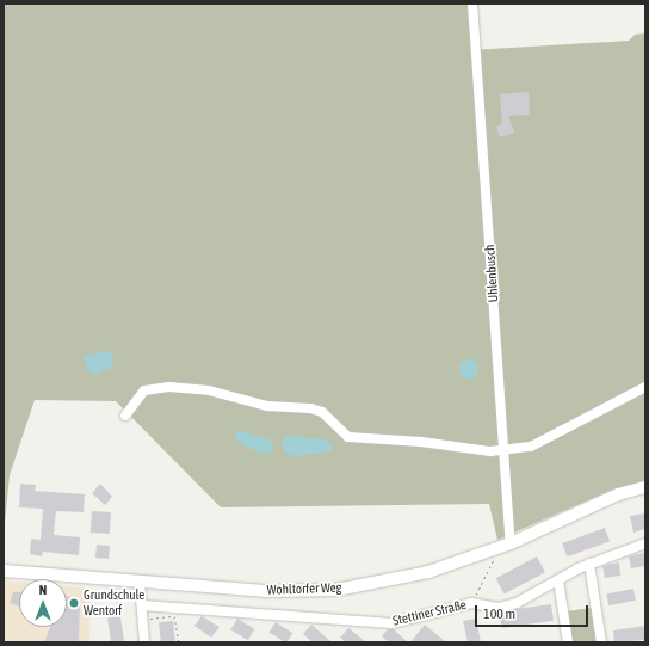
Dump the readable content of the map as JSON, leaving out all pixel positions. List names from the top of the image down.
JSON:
{
  "streets": {
    "main road": ["Wohltorfer Weg"],
    "street": ["Uhlenbusch", "Stettiner Straße"]
  },
  "crossings": [
    ["Uhlenbusch", "Wohltorfer Weg"]
  ],
  "places": ["Grundschule Wentorf"],
  "scale_bar": "100 m",
  "north": "top"
}
